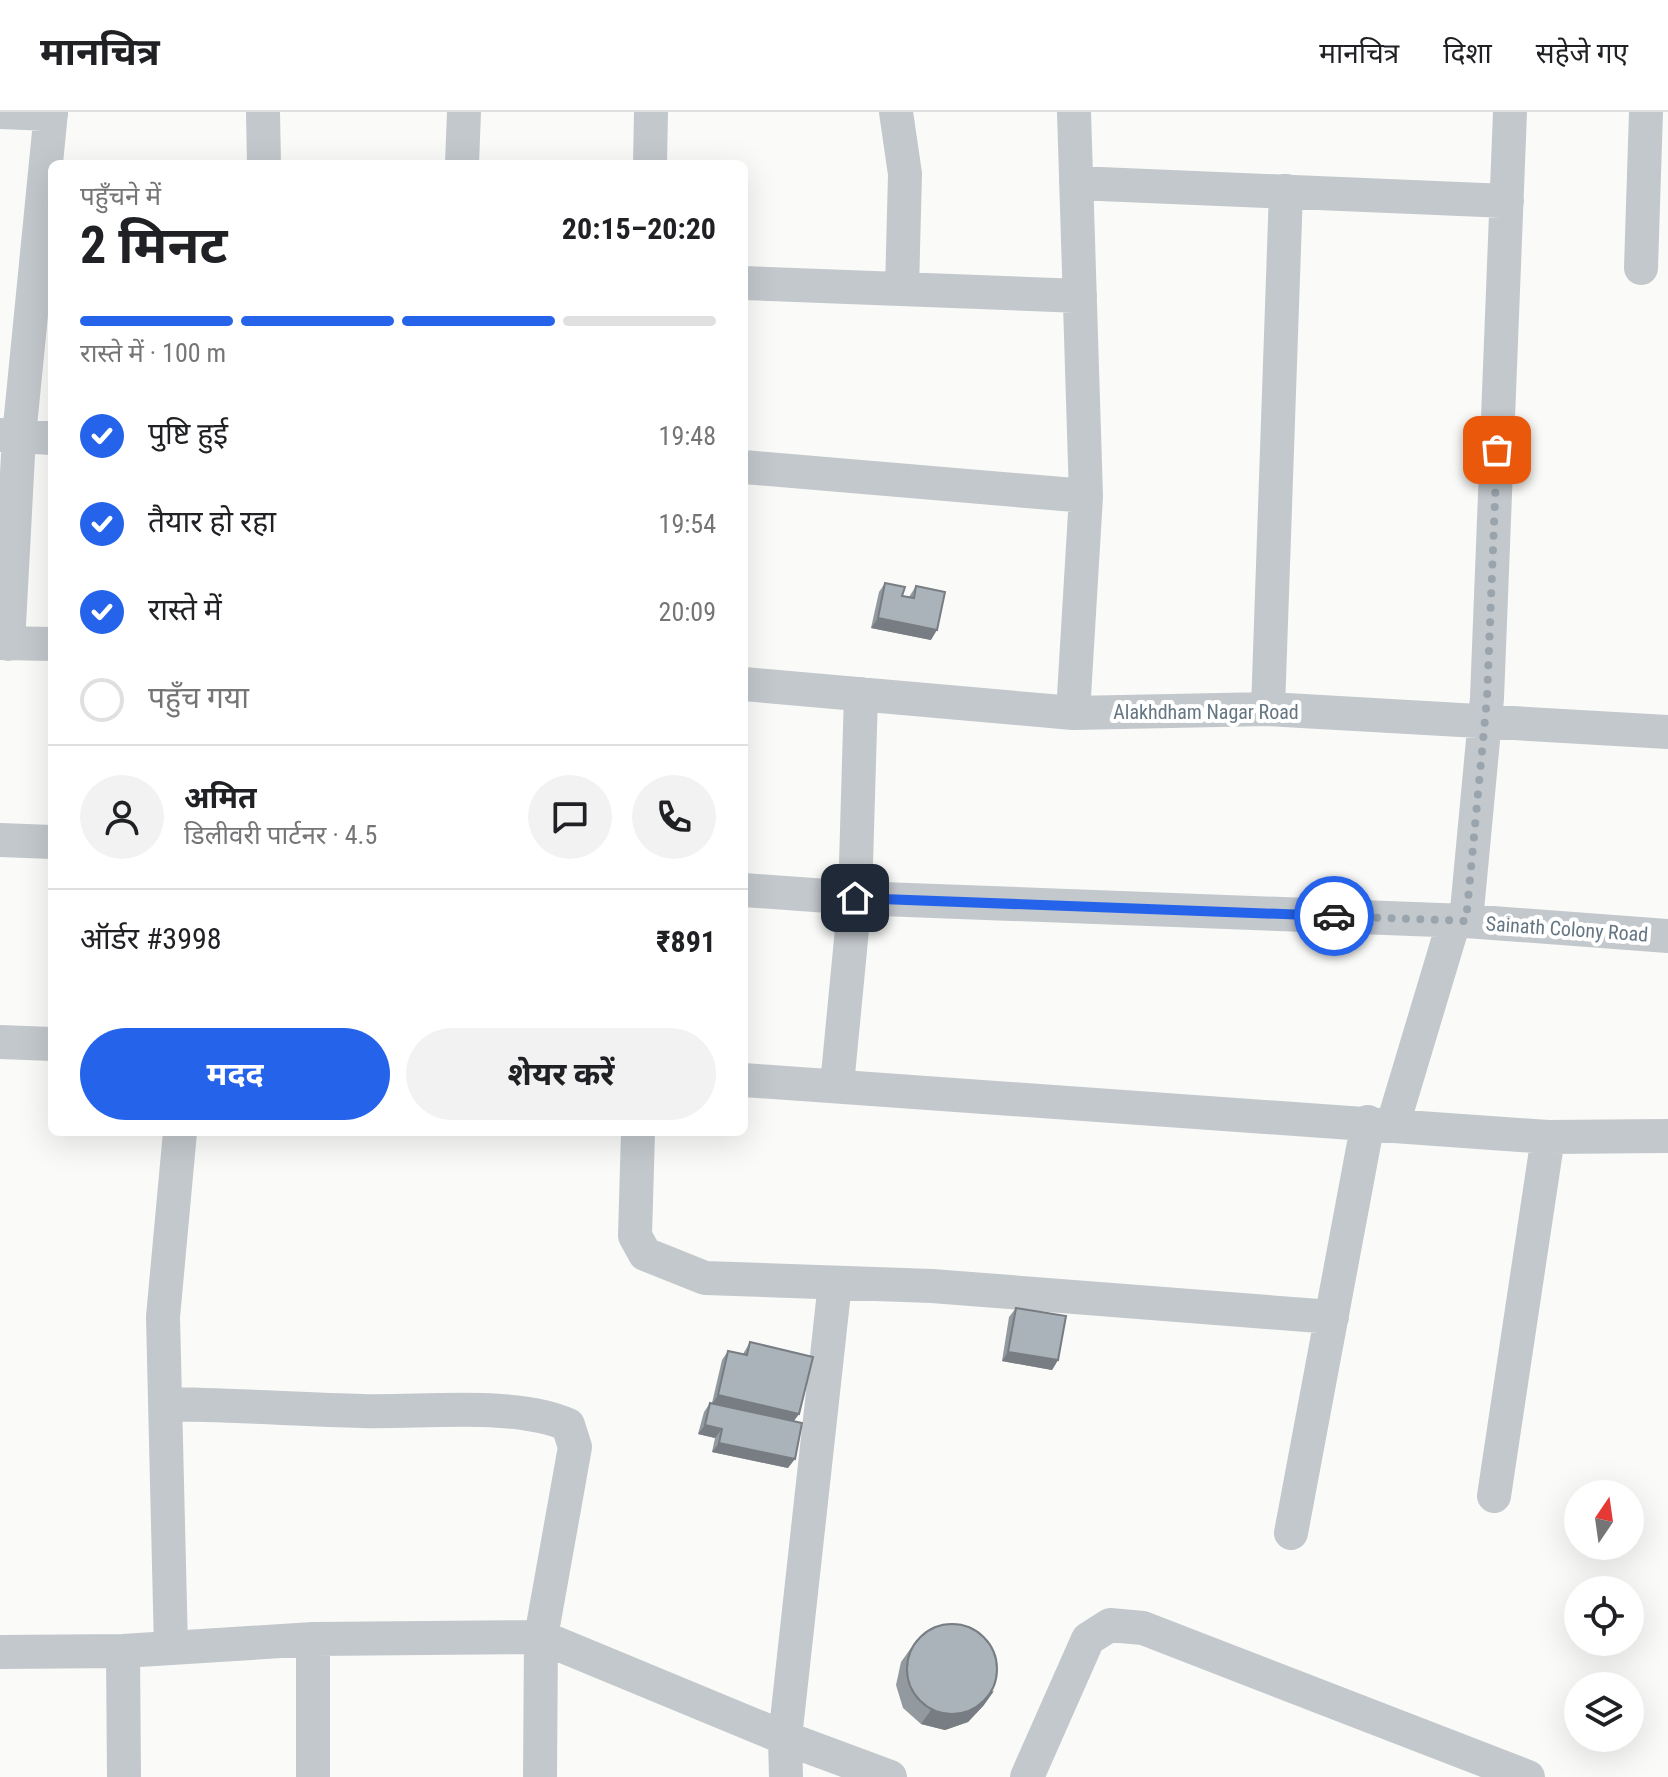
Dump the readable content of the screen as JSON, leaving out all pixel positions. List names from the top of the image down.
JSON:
{
  "streets": {
    "street": ["Alakhdham Nagar Road", "Sainath Colony Road"]
  },
  "crossings": [
    ["Alakhdham Nagar Road", "Sainath Colony Road"]
  ],
  "north": "top",
  "page": {
    "header": "मानचित्र",
    "nav": ["मानचित्र", "दिशा", "सहेजे गए"],
    "heading": ["2 मिनट", "पहुँचने में", "20:15–20:20"],
    "panel": [
      "अमित",
      "डिलीवरी पार्टनर · 4.5",
      "ऑर्डर #3998",
      "₹891"
    ],
    "bar": "रास्ते में · 100 m",
    "list": [
      ["पुष्टि हुई", "19:48"],
      ["तैयार हो रहा", "19:54"],
      ["रास्ते में", "20:09"],
      "पहुँच गया"
    ],
    "buttons": ["मदद", "शेयर करें"]
  }
}
